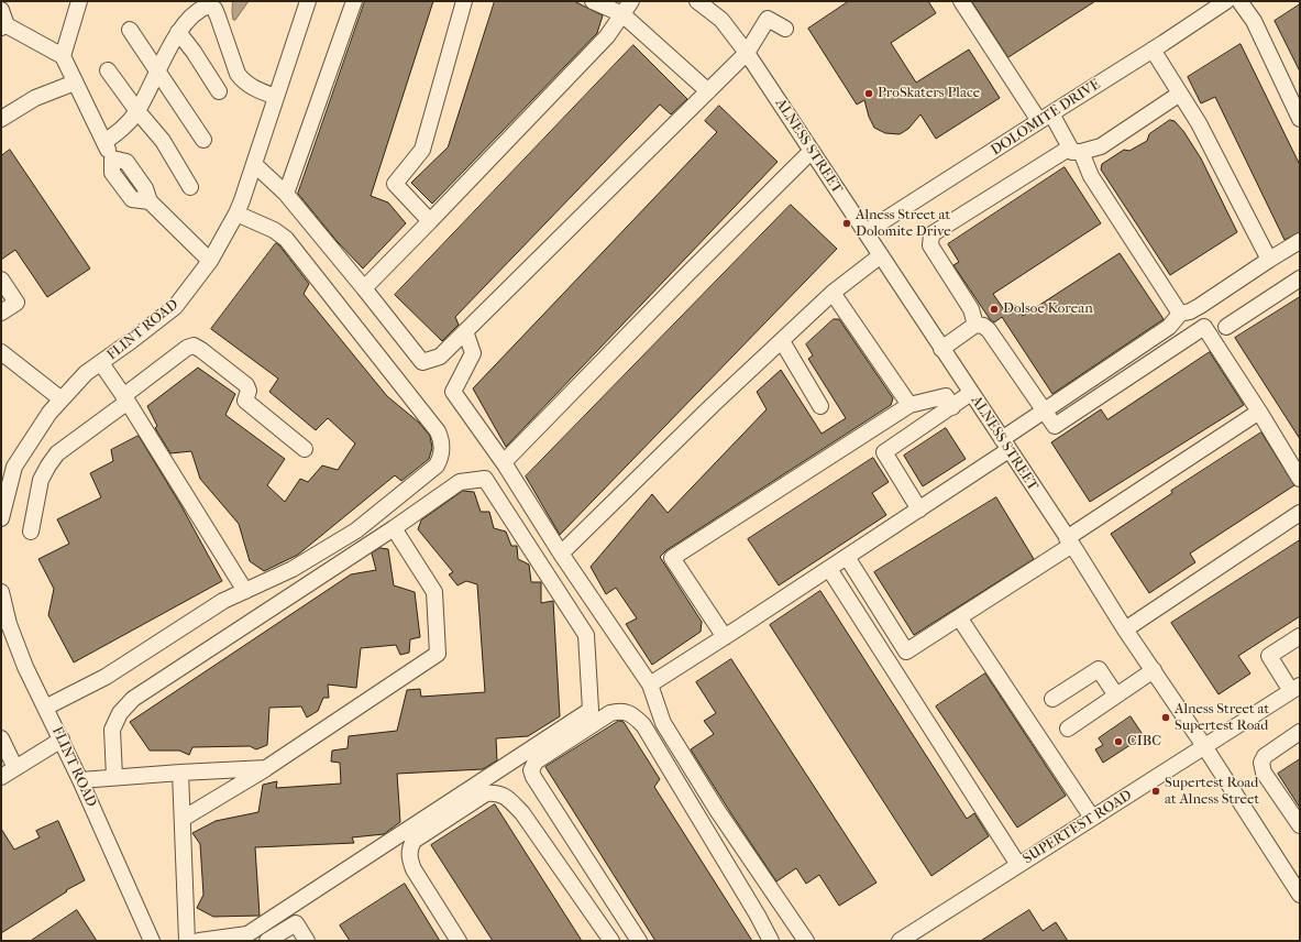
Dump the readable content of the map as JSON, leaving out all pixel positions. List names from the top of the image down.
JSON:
{
  "streets": {
    "street": [
      "DOLOMITE DRIVE",
      "ALNESS STREET",
      "FLINT ROAD",
      "SUPERTEST ROAD"
    ]
  },
  "crossings": [
    ["DOLOMITE DRIVE", "ALNESS STREET"],
    ["ALNESS STREET", "SUPERTEST ROAD"]
  ],
  "places": [
    "ProSkaters Place",
    "Alness Street at Dolomite Drive",
    "Dolsoe Korean",
    "Alness Street at Supertest Road",
    "CIBC",
    "Supertest Road at Alness Street"
  ]
}
